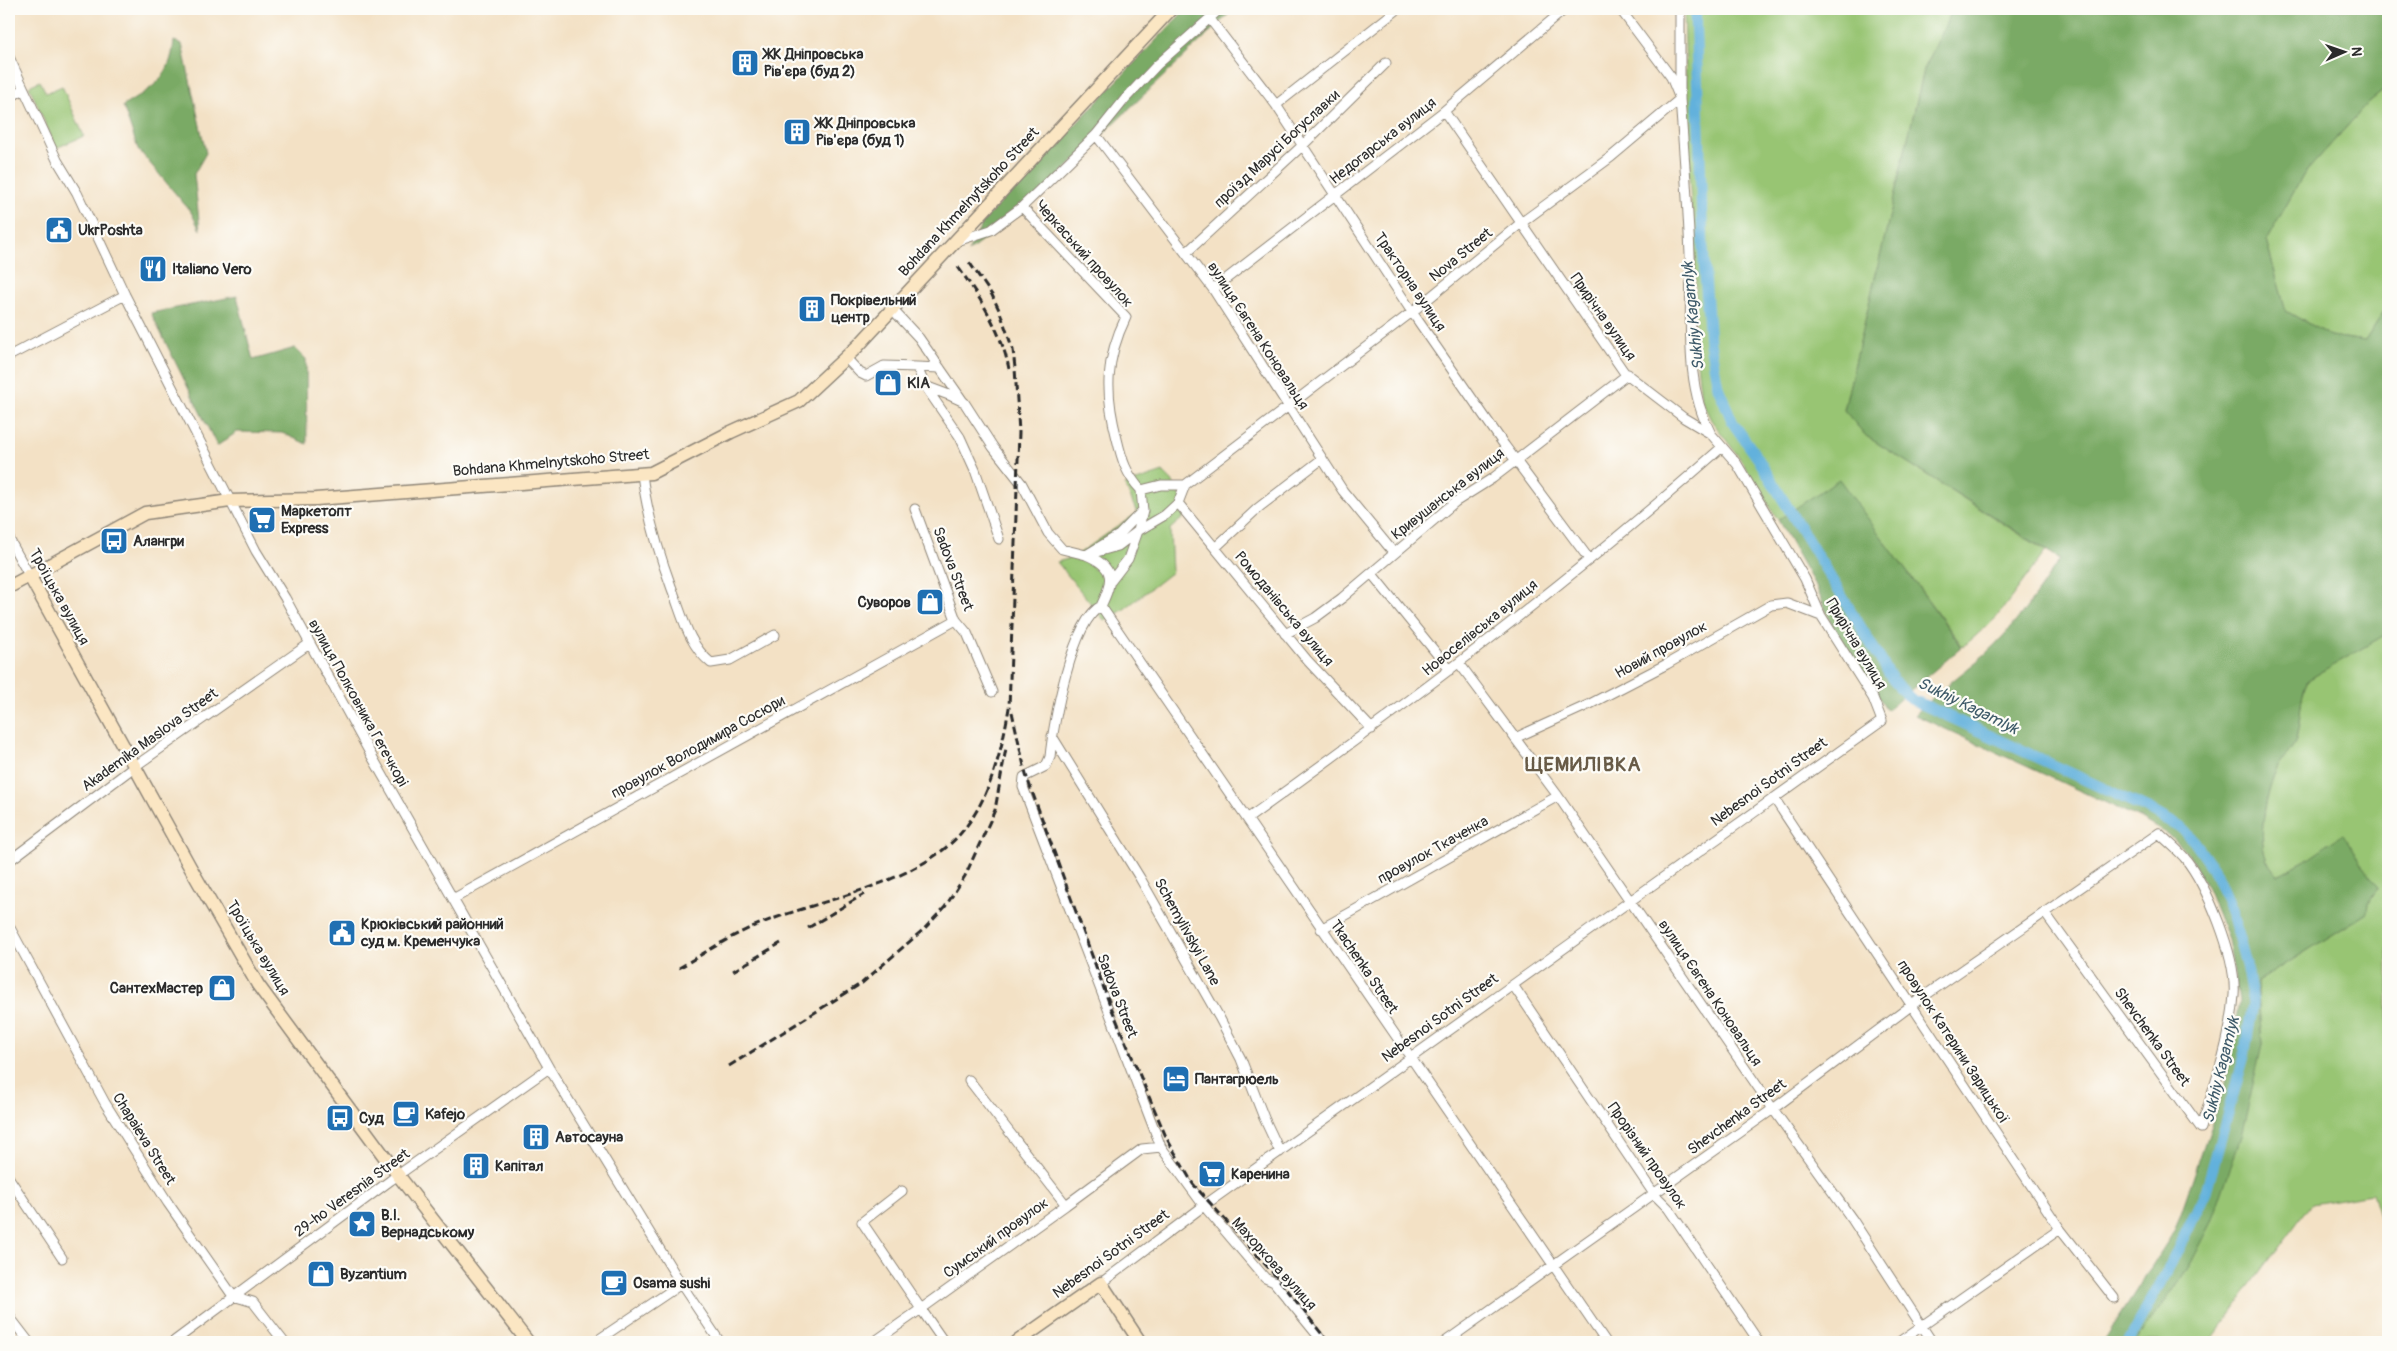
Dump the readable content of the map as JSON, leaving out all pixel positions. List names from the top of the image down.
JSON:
{
  "streets": {
    "main road": ["Bohdana Khmelnytskoho Street", "Троїцька вулиця", "Nebesnoi Sotni Street"],
    "street": [
      "Недогарська вулиця",
      "проїзд Марусі Богуславки",
      "Черкаський провулок",
      "Nova Street",
      "Тракторна вулиця",
      "Прирічна вулиця",
      "вулиця Євгена Коновальця",
      "Кривушанська вулиця",
      "Sadova Street",
      "Ромоданівська вулиця",
      "Новоселівська вулиця",
      "Новий провулок",
      "вулиця Полковника Гегечкорі",
      "Akademika Maslova Street",
      "провулок Володимира Сосюри",
      "провулок Ткаченка",
      "Schemylivskyi Lane",
      "Tkachenka Street",
      "Shevchenka Street",
      "провулок Катерини Зарицької",
      "Chapaieva Street",
      "Прорізний провулок",
      "29-ho Veresnia Street",
      "Сумський провулок",
      "Махоркова вулиця"
    ]
  },
  "crossings": [
    ["Недогарська вулиця", "Тракторна вулиця"],
    ["Недогарська вулиця", "Прирічна вулиця"],
    ["Недогарська вулиця", "вулиця Євгена Коновальця"],
    ["проїзд Марусі Богуславки", "Тракторна вулиця"],
    ["проїзд Марусі Богуславки", "вулиця Євгена Коновальця"],
    ["Bohdana Khmelnytskoho Street", "Троїцька вулиця"],
    ["Bohdana Khmelnytskoho Street", "вулиця Полковника Гегечкорі"],
    ["Nova Street", "Тракторна вулиця"],
    ["Nova Street", "Прирічна вулиця"],
    ["Nova Street", "вулиця Євгена Коновальця"],
    ["Тракторна вулиця", "Кривушанська вулиця"],
    ["Тракторна вулиця", "Новоселівська вулиця"],
    ["Прирічна вулиця", "Кривушанська вулиця"],
    ["Прирічна вулиця", "Новоселівська вулиця"],
    ["Прирічна вулиця", "Новий провулок"],
    ["Прирічна вулиця", "Nebesnoi Sotni Street"],
    ["вулиця Євгена Коновальця", "Кривушанська вулиця"],
    ["вулиця Євгена Коновальця", "Новоселівська вулиця"],
    ["вулиця Євгена Коновальця", "Новий провулок"],
    ["вулиця Євгена Коновальця", "Nebesnoi Sotni Street"],
    ["вулиця Євгена Коновальця", "провулок Ткаченка"],
    ["вулиця Євгена Коновальця", "Shevchenka Street"],
    ["Кривушанська вулиця", "Ромоданівська вулиця"],
    ["Sadova Street", "провулок Володимира Сосюри"],
    ["Sadova Street", "Nebesnoi Sotni Street"],
    ["Sadova Street", "Schemylivskyi Lane"],
    ["Sadova Street", "Махоркова вулиця"],
    ["Троїцька вулиця", "Akademika Maslova Street"],
    ["Троїцька вулиця", "29-ho Veresnia Street"],
    ["Ромоданівська вулиця", "Новоселівська вулиця"],
    ["Новоселівська вулиця", "Tkachenka Street"],
    ["вулиця Полковника Гегечкорі", "Akademika Maslova Street"],
    ["вулиця Полковника Гегечкорі", "провулок Володимира Сосюри"],
    ["вулиця Полковника Гегечкорі", "29-ho Veresnia Street"],
    ["Nebesnoi Sotni Street", "Schemylivskyi Lane"],
    ["Nebesnoi Sotni Street", "Tkachenka Street"],
    ["Nebesnoi Sotni Street", "провулок Катерини Зарицької"],
    ["Nebesnoi Sotni Street", "Прорізний провулок"],
    ["Nebesnoi Sotni Street", "Махоркова вулиця"],
    ["провулок Ткаченка", "Tkachenka Street"],
    ["Tkachenka Street", "Shevchenka Street"],
    ["Shevchenka Street", "провулок Катерини Зарицької"],
    ["Shevchenka Street", "Прорізний провулок"],
    ["Chapaieva Street", "29-ho Veresnia Street"]
  ],
  "districts": ["ЩЕМИЛІВКА"],
  "water": ["Sukhiy Kagamlyk"],
  "places": {
    "building": [
      "ЖК Дніпровська Рів'єра (буд 2)",
      "ЖК Дніпровська Рів'єра (буд 1)",
      "Покрівельний центр",
      "Автосауна",
      "Капітал"
    ],
    "public building": ["UkrPoshta", "Крюківський районний суд м. Кременчука"],
    "restaurant": ["Italiano Vero"],
    "shop": [
      "KIA",
      "Суворов",
      "СантехМастер",
      "Byzantium"
    ],
    "supermarket": ["Маркетопт Express", "Каренина"],
    "bus stop": ["Алангри", "Суд"],
    "hotel": ["Пантагрюель"],
    "cafe": ["Kafejo", "Osama sushi"],
    "place": ["В.І. Вернадському"]
  },
  "north": "right"
}
